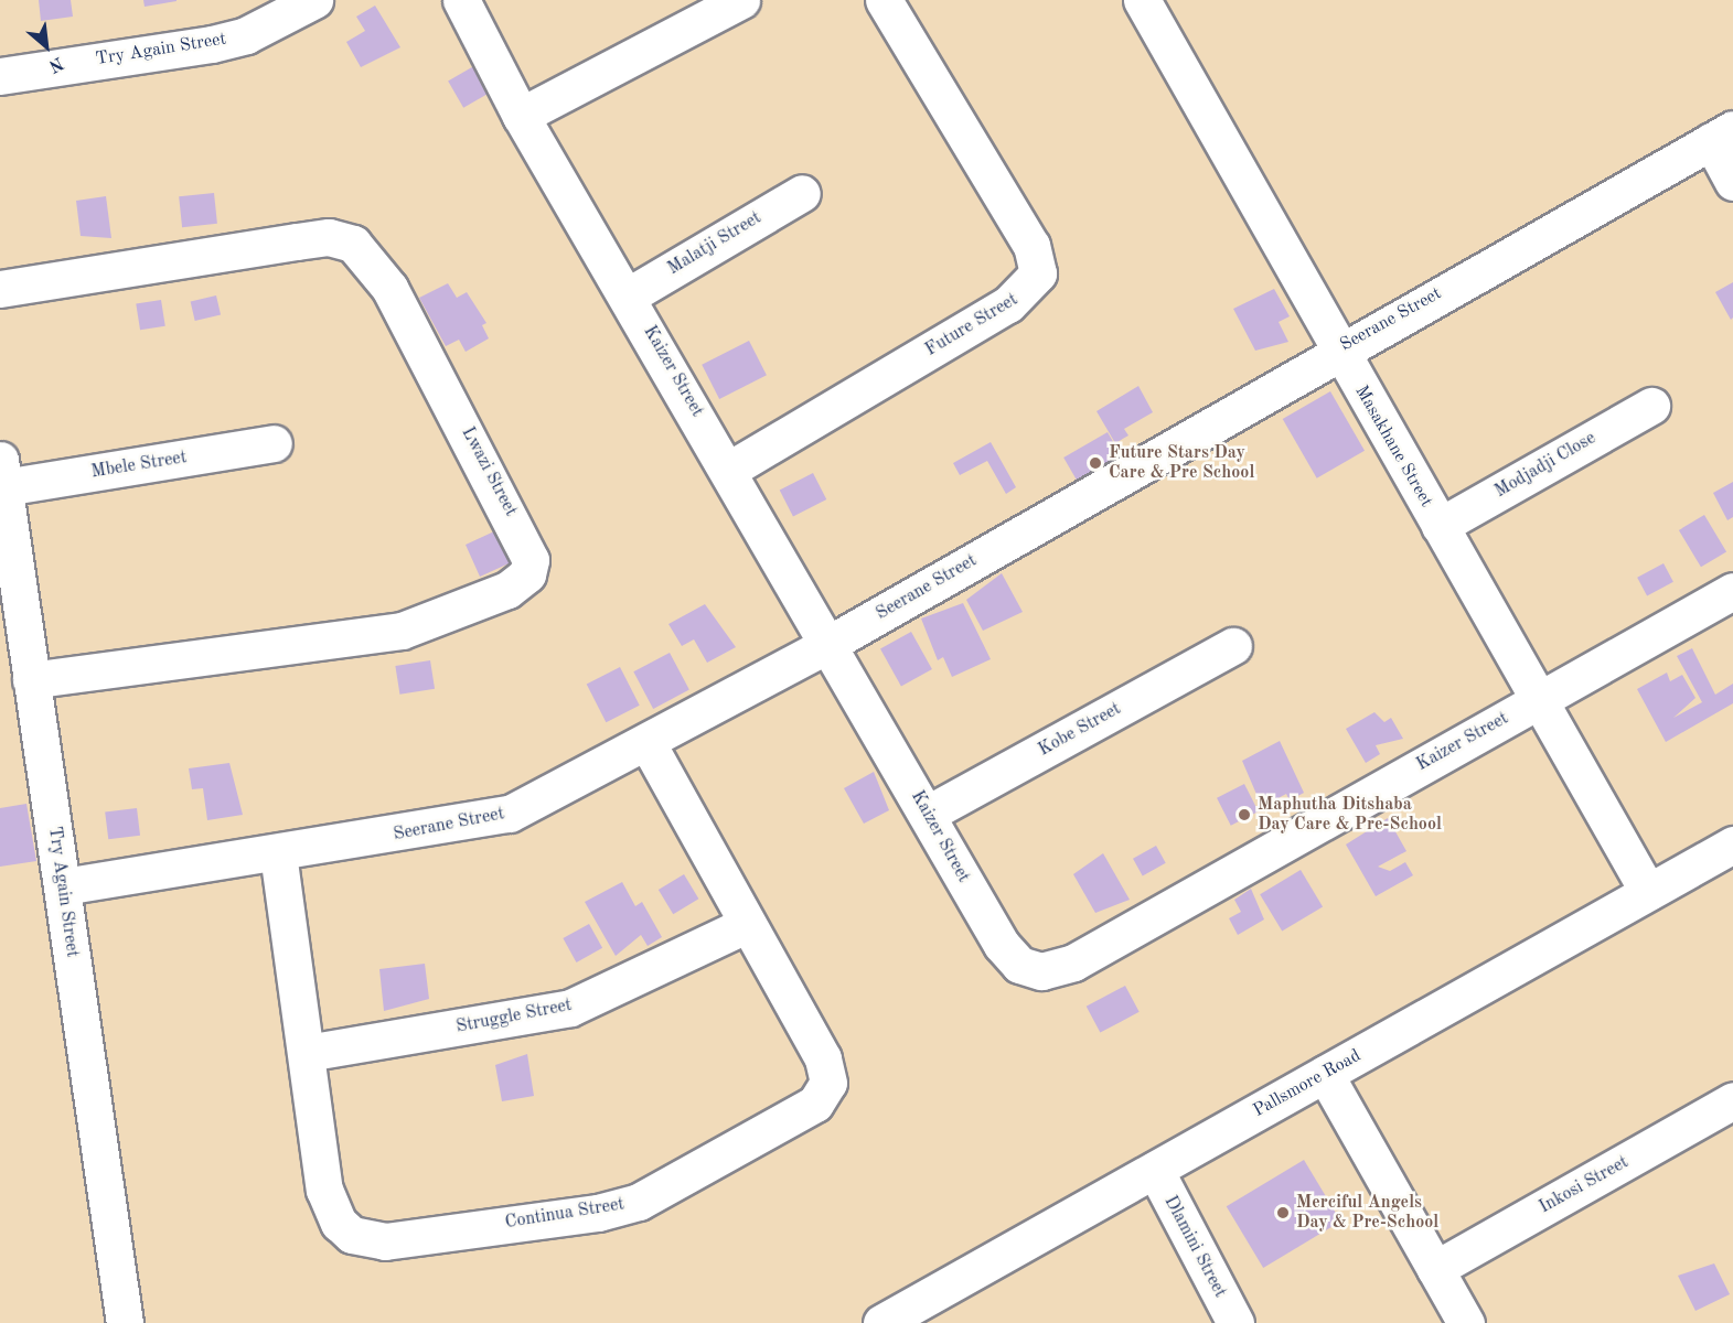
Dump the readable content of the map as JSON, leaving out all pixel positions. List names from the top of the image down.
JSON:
{
  "streets": {
    "street": [
      "Try Again Street",
      "Malatji Street",
      "Seerane Street",
      "Future Street",
      "Kaizer Street",
      "Masakhane Street",
      "Mbele Street",
      "Modjadji Close",
      "Lwazi Street",
      "Kobe Street",
      "Struggle Street",
      "Pallsmore Road",
      "Inkosi Street",
      "Continua Street",
      "Dlamini Street"
    ]
  },
  "crossings": [
    ["Try Again Street", "Seerane Street"],
    ["Try Again Street", "Mbele Street"],
    ["Try Again Street", "Lwazi Street"],
    ["Malatji Street", "Kaizer Street"],
    ["Seerane Street", "Kaizer Street"],
    ["Seerane Street", "Masakhane Street"],
    ["Seerane Street", "Continua Street"],
    ["Future Street", "Kaizer Street"],
    ["Kaizer Street", "Masakhane Street"],
    ["Kaizer Street", "Kobe Street"],
    ["Masakhane Street", "Modjadji Close"],
    ["Masakhane Street", "Pallsmore Road"],
    ["Struggle Street", "Continua Street"],
    ["Pallsmore Road", "Dlamini Street"]
  ],
  "places": ["Future Stars Day Care & Pre School", "Maphutha Ditshaba Day Care & Pre-School", "Merciful Angels Day & Pre-School"],
  "north": "bottom right"
}
